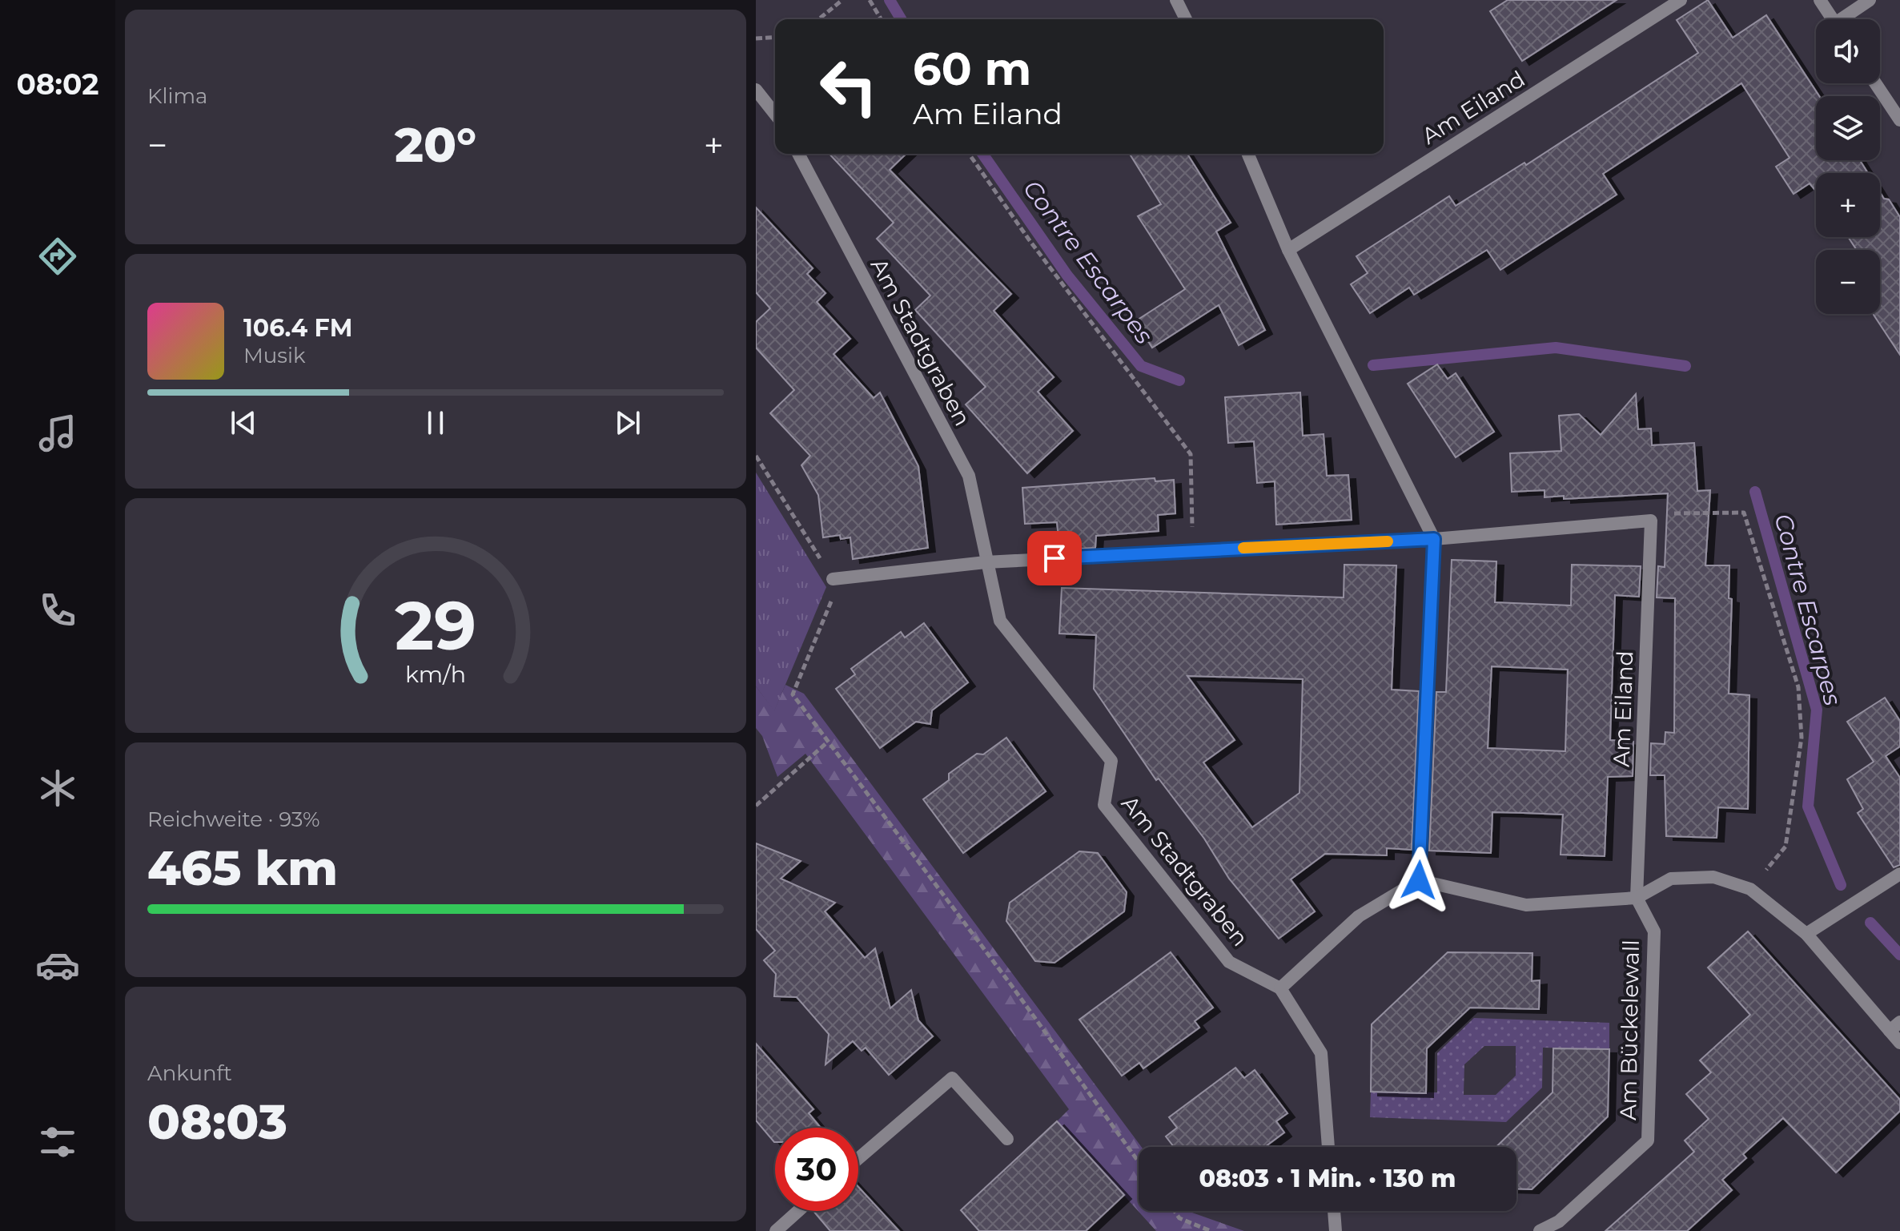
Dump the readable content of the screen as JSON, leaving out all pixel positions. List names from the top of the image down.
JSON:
{
  "streets": {
    "street": ["Am Eiland", "Am Stadtgraben", "Am Bückelewall"]
  },
  "crossings": [
    ["Am Eiland", "Am Bückelewall"]
  ],
  "water": ["Contre Escarpes"],
  "page": {
    "tabs": "08:02",
    "tile": [
      "Klima",
      ["Reichweite · 93%", "465 km"],
      ["Ankunft", "08:03"]
    ],
    "map_buttons": ["+", "−"],
    "turn": ["60 m", "Am Eiland"],
    "heat": ["−", "20°", "+"],
    "song": ["106.4 FM", "Musik"],
    "limit": "30",
    "trip": "08:03 · 1 Min. · 130 m",
    "gauge": ["29", "km/h"]
  }
}
